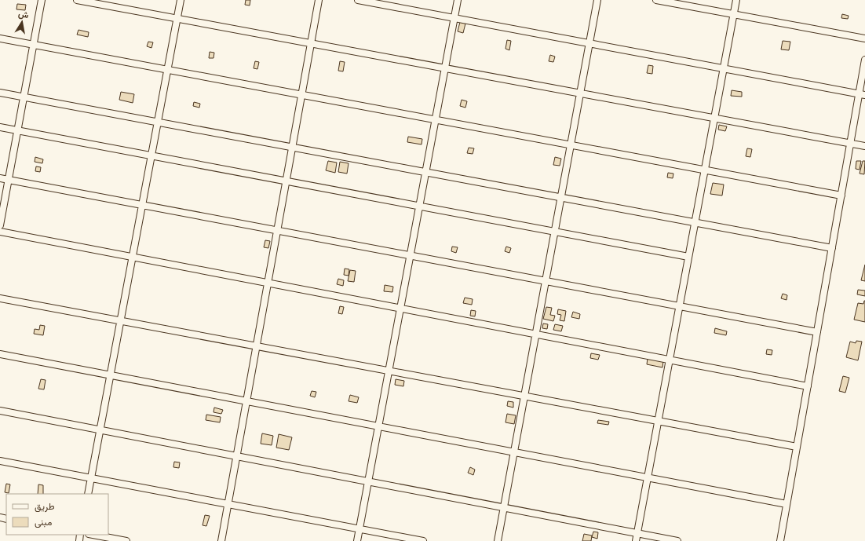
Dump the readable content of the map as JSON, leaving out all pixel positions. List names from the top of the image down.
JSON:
{
  "legend": ["طريق", "مبنى"],
  "north": "top"
}
